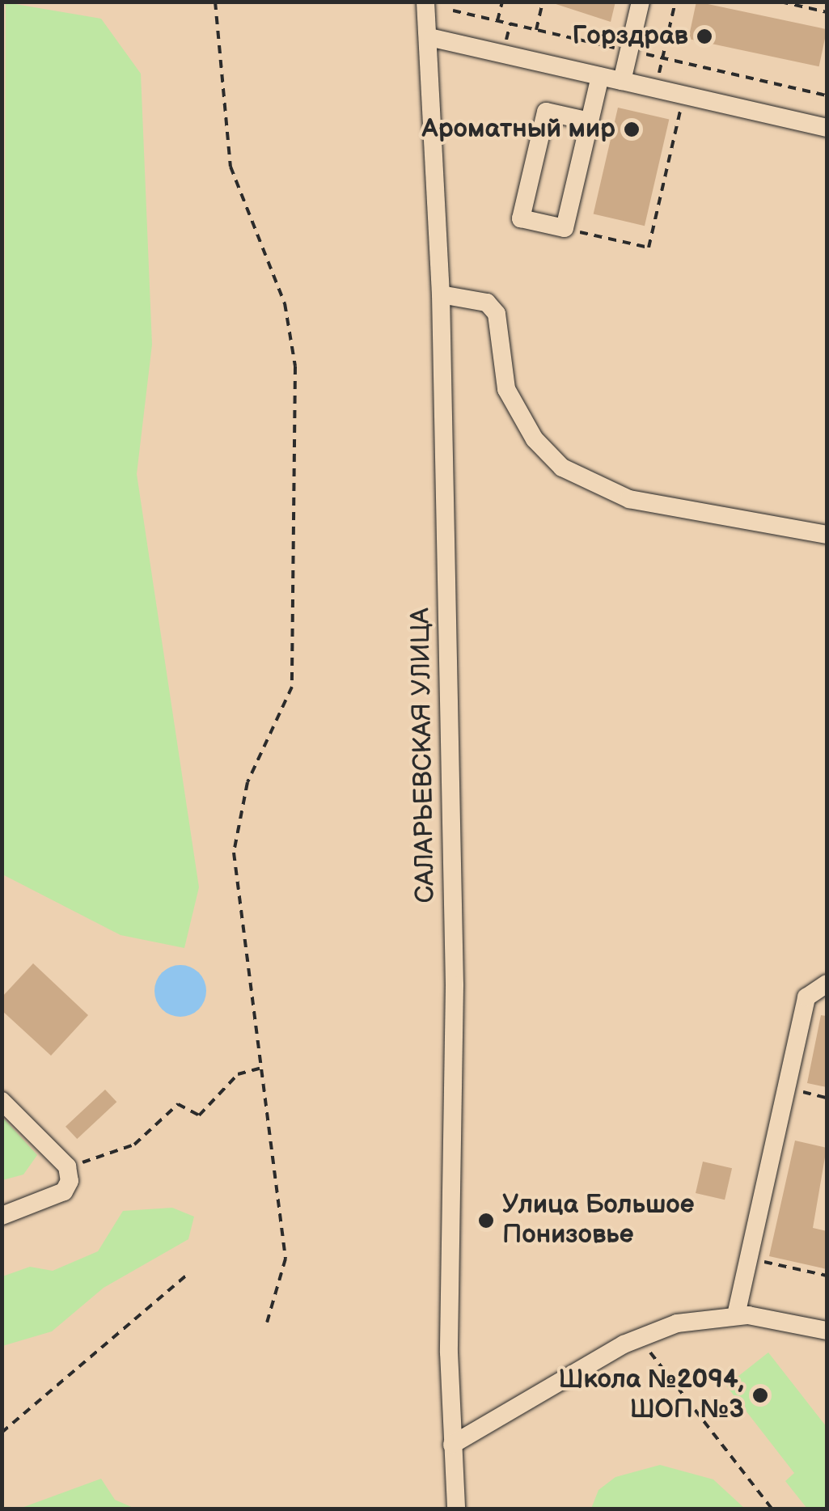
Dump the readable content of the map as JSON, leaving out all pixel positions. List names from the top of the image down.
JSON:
{
  "streets": {
    "street": ["САЛАРЬЕВСКАЯ УЛИЦА"]
  },
  "places": [
    "Горздрав",
    "Ароматный мир",
    "Улица Большое Понизовье",
    "Школа №2094, ШОП №3"
  ]
}
